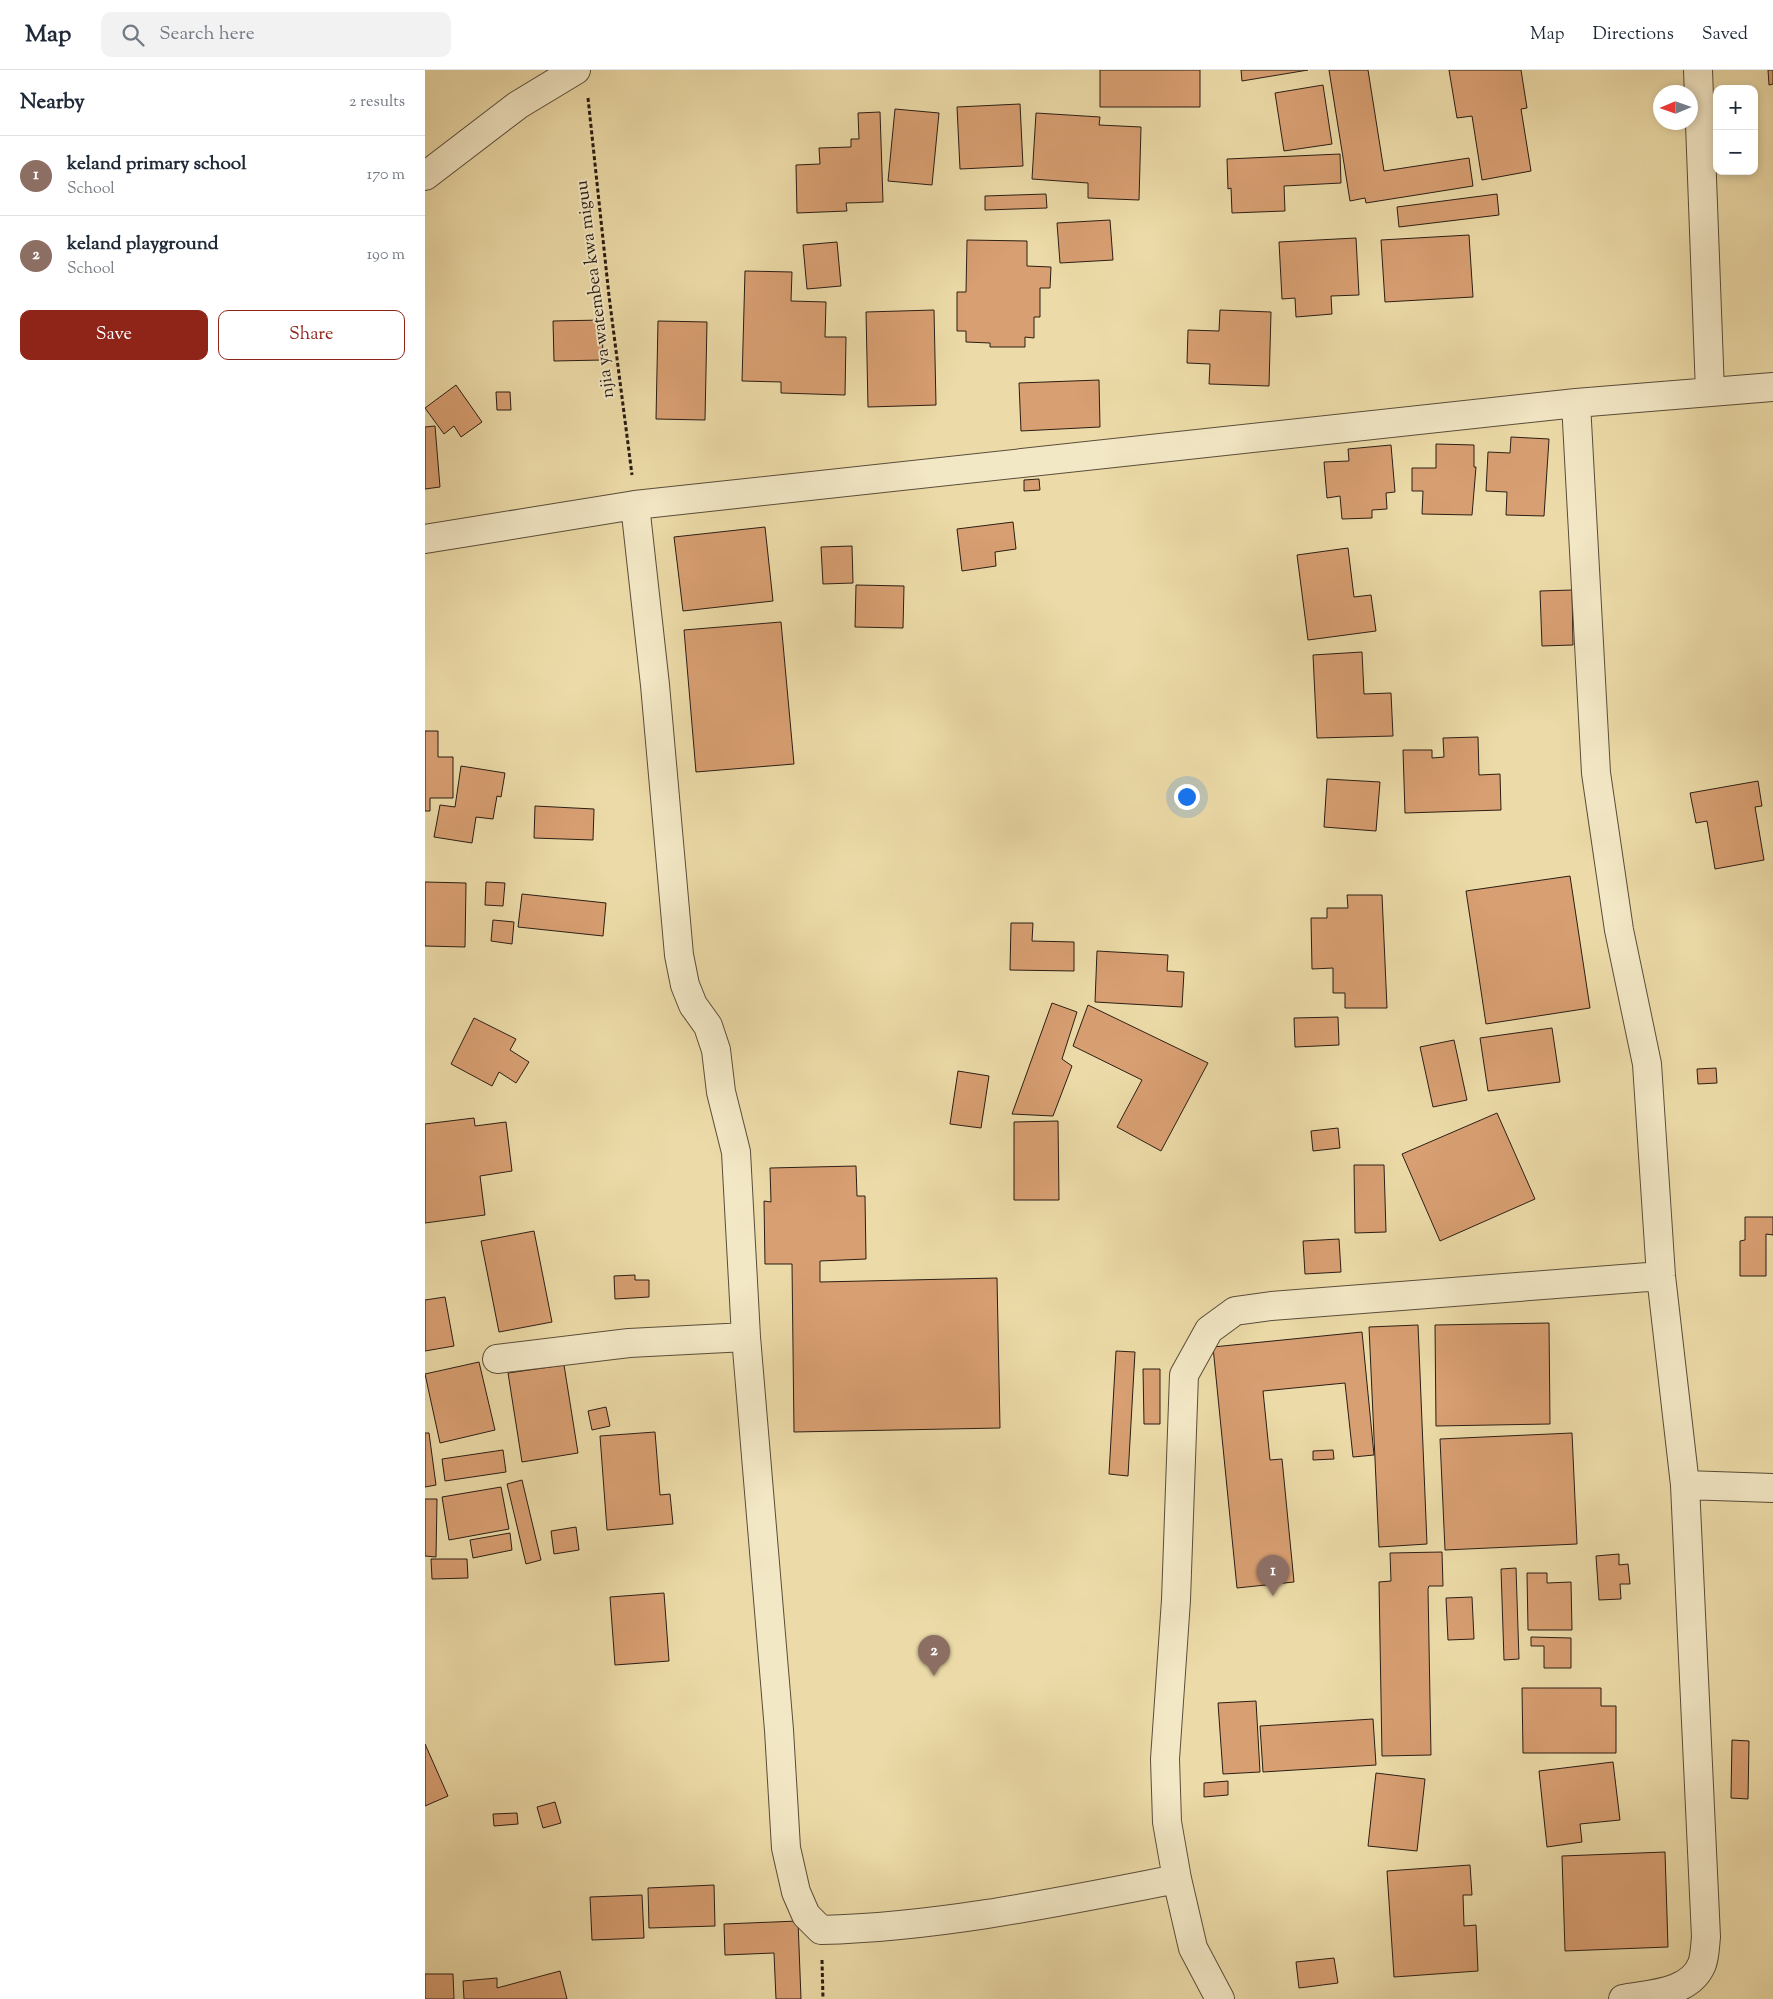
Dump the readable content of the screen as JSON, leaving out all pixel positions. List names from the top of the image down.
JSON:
{
  "streets": {
    "path": ["njia ya watembea kwa miguu"]
  },
  "north": "left",
  "page": {
    "header": "Map",
    "search": "Search here",
    "nav": ["Map", "Directions", "Saved"],
    "heading": ["Nearby", "2 results"],
    "map_buttons": ["+", "−"],
    "list": [
      {
        "mark": "1",
        "name": "keland primary school",
        "note": "School",
        "value": "170 m"
      },
      {
        "mark": "2",
        "name": "keland playground",
        "note": "School",
        "value": "190 m"
      }
    ],
    "buttons": ["Save", "Share"],
    "pins": ["1", "2"]
  }
}
